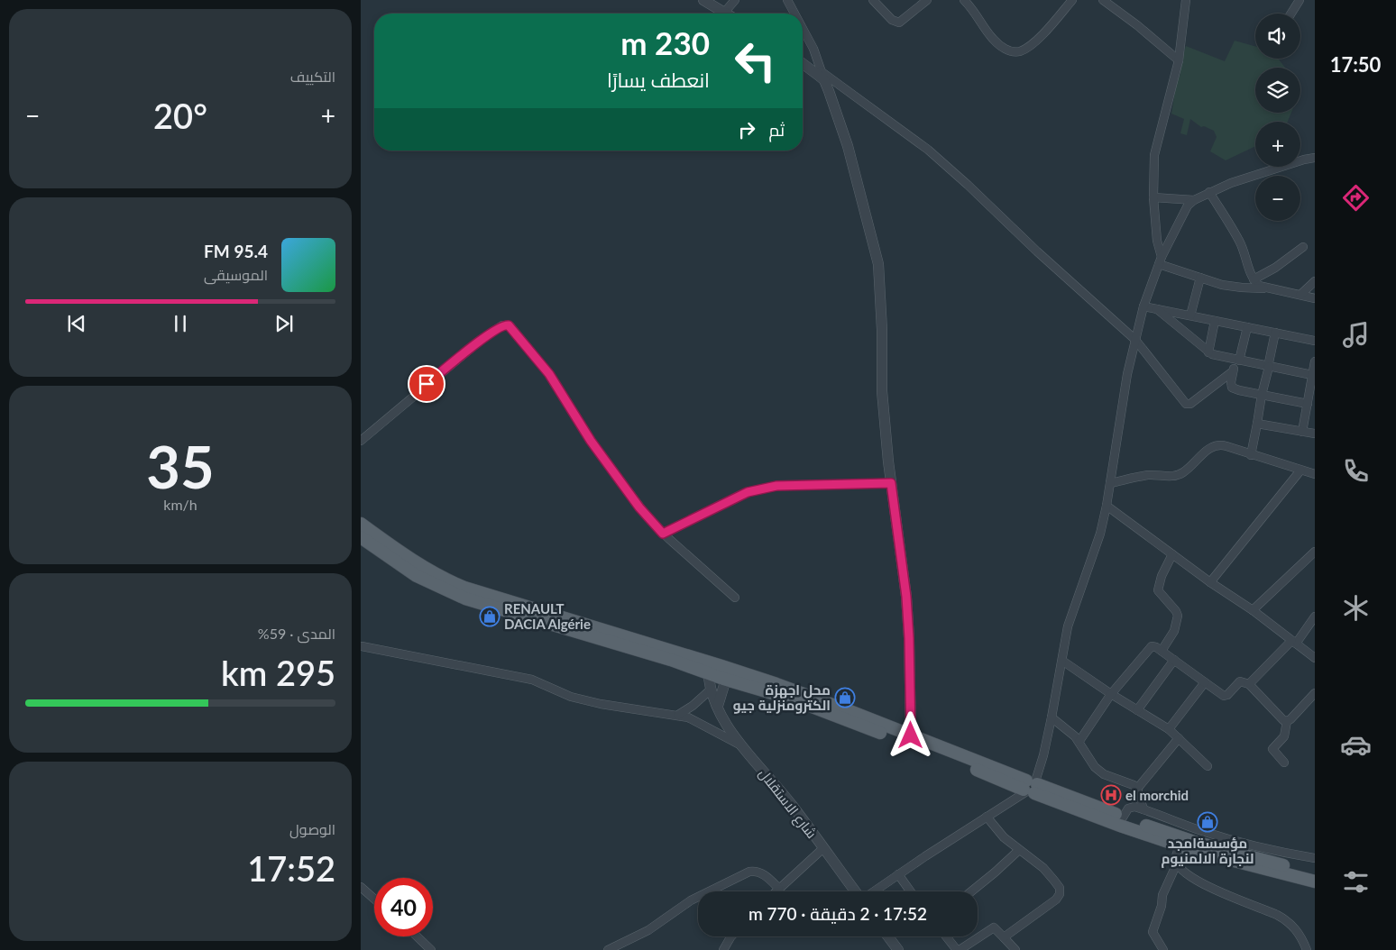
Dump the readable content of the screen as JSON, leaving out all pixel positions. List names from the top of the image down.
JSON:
{
  "streets": {
    "street": ["شارع الاستقلال"]
  },
  "places": {
    "shop": ["RENAULT DACIA Algérie", "محل اجهزة الكترومنزلية جيو", "مؤسسةامجد لنجارة الالمنيوم"],
    "hospital": ["el morchid"]
  },
  "page": {
    "tabs": "17:50",
    "tile": [
      "التكييف",
      ["35", "km/h"],
      ["المدى · 59%", "295 km"],
      ["الوصول", "17:52"]
    ],
    "map_buttons": ["+", "−"],
    "turn": ["230 m", "انعطف يسارًا"],
    "heat": ["−", "20°", "+"],
    "then": "ثم",
    "song": ["95.4 FM", "الموسيقى"],
    "limit": "40",
    "trip": "17:52 · 2 دقيقة · 770 m"
  }
}
